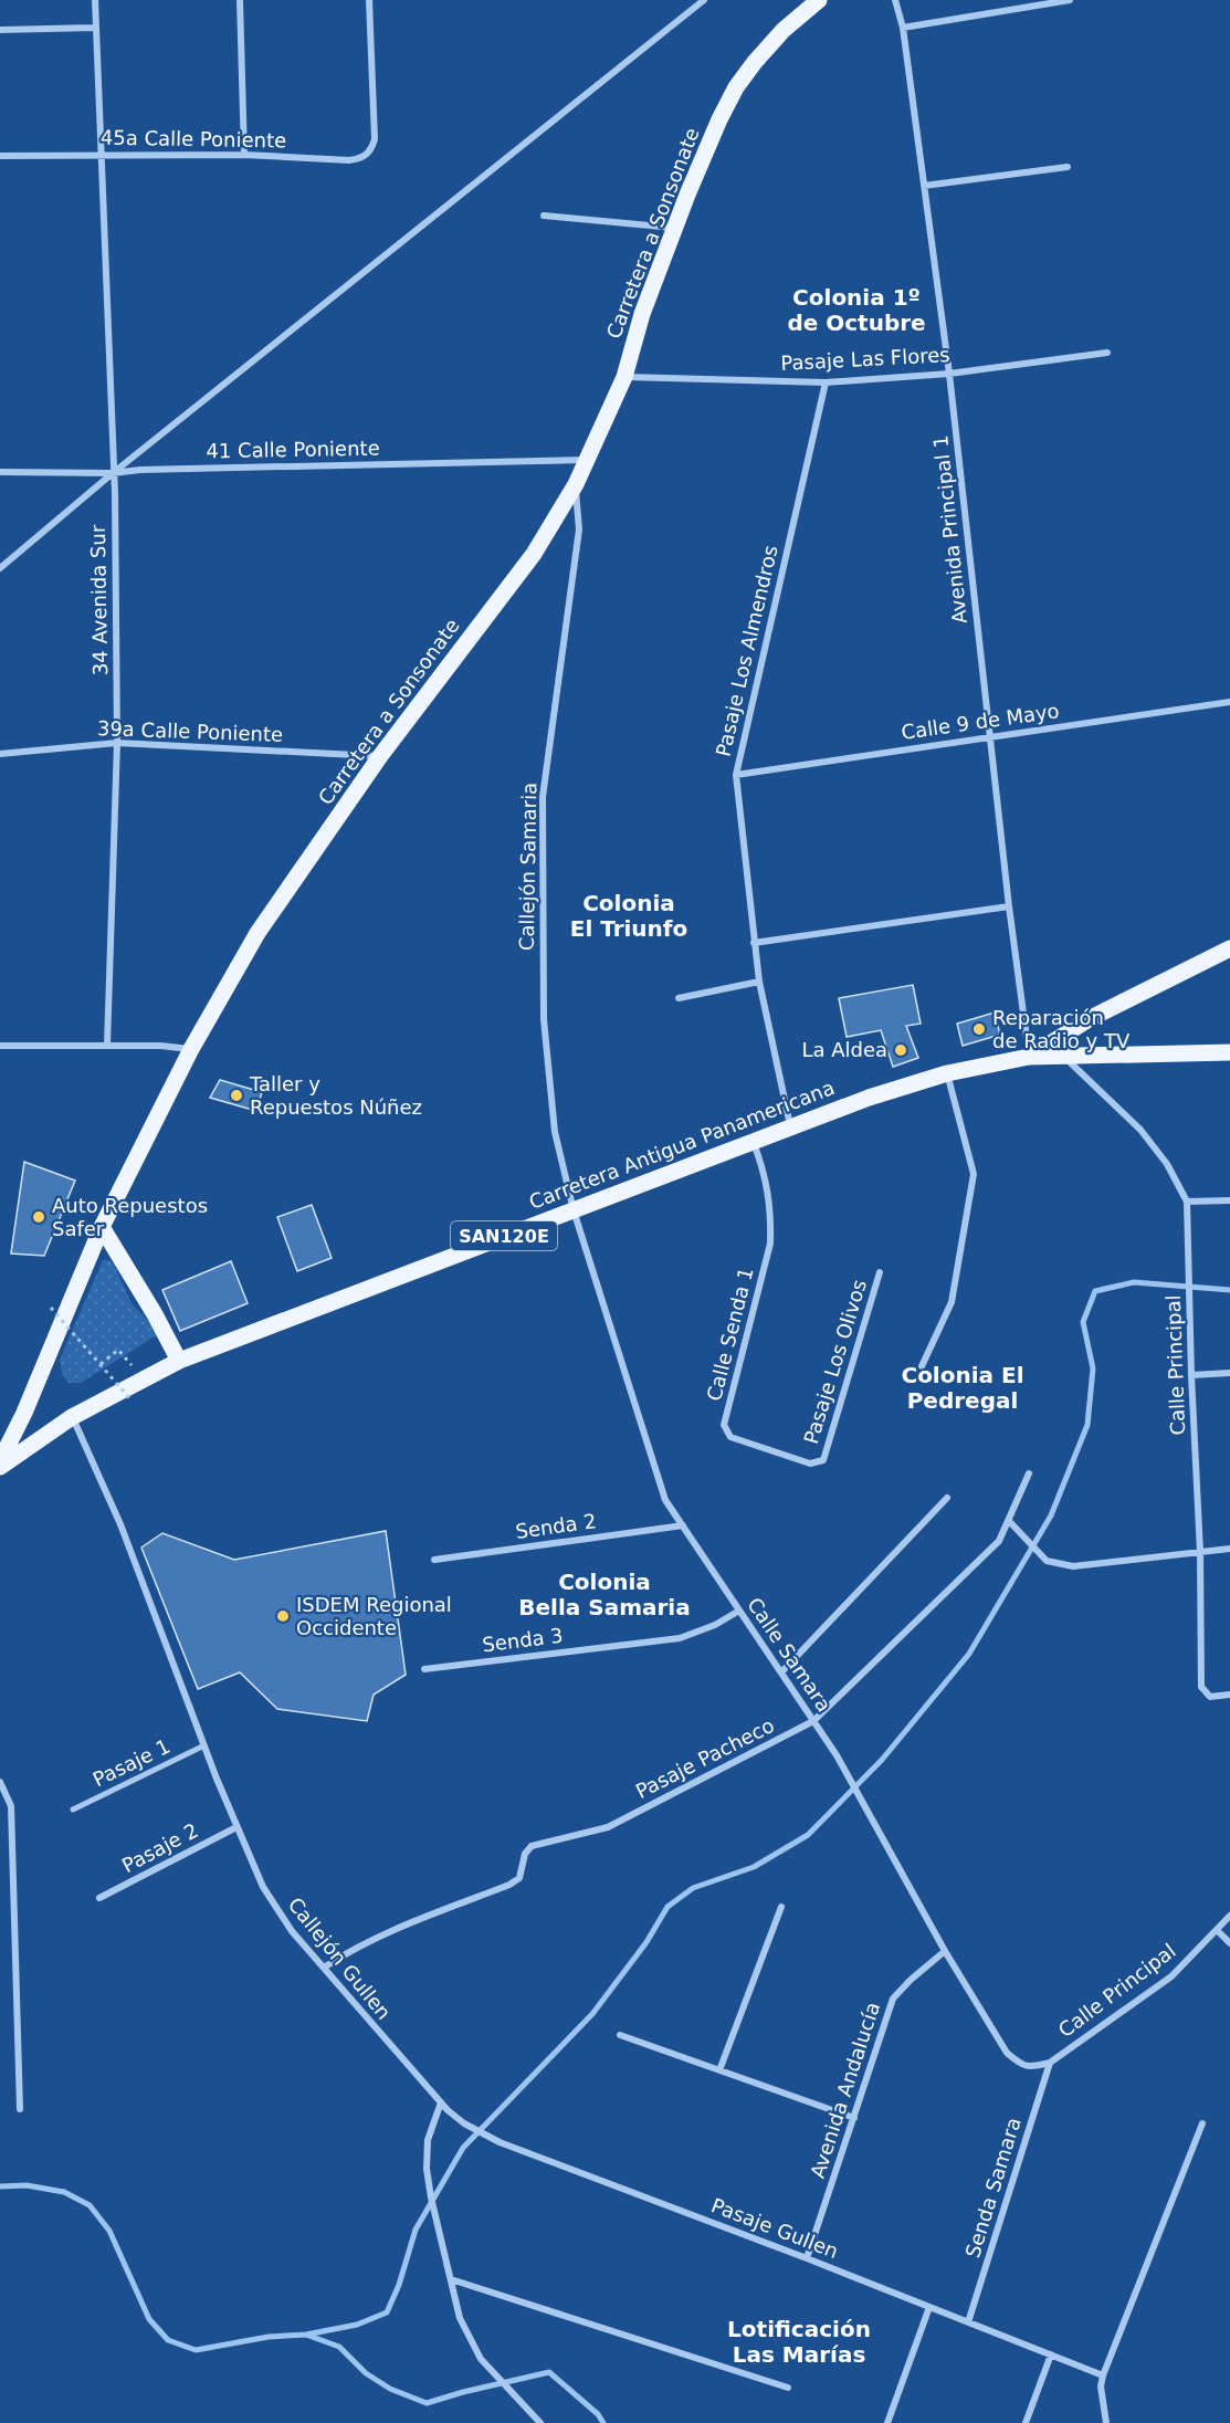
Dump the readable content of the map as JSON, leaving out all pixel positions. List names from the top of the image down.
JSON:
{
  "streets": {
    "main road": ["Carretera a Sonsonate", "Carretera Antigua Panamericana", "SAN120E"],
    "street": [
      "45a Calle Poniente",
      "Pasaje Las Flores",
      "41 Calle Poniente",
      "Avenida Principal 1",
      "34 Avenida Sur",
      "Pasaje Los Almendros",
      "Calle 9 de Mayo",
      "39a Calle Poniente",
      "Callejón Samaria",
      "Calle Senda 1",
      "Pasaje Los Olivos",
      "Calle Principal",
      "Senda 2",
      "Senda 3",
      "Calle Samara",
      "Pasaje Pacheco",
      "Pasaje 1",
      "Pasaje 2",
      "Callejón Gullen",
      "Avenida Andalucía",
      "Senda Samara",
      "Pasaje Gullen"
    ]
  },
  "crossings": [
    ["45a Calle Poniente", "34 Avenida Sur"],
    ["Carretera a Sonsonate", "Pasaje Las Flores"],
    ["Carretera a Sonsonate", "41 Calle Poniente"],
    ["Carretera a Sonsonate", "39a Calle Poniente"],
    ["Carretera a Sonsonate", "Callejón Samaria"],
    ["Carretera a Sonsonate", "Carretera Antigua Panamericana"],
    ["Pasaje Las Flores", "Avenida Principal 1"],
    ["Pasaje Las Flores", "Pasaje Los Almendros"],
    ["41 Calle Poniente", "34 Avenida Sur"],
    ["Avenida Principal 1", "Calle 9 de Mayo"],
    ["Avenida Principal 1", "Carretera Antigua Panamericana"],
    ["34 Avenida Sur", "39a Calle Poniente"],
    ["Pasaje Los Almendros", "Calle 9 de Mayo"],
    ["Pasaje Los Almendros", "Carretera Antigua Panamericana"],
    ["Callejón Samaria", "Carretera Antigua Panamericana"],
    ["Callejón Samaria", "Calle Samara"],
    ["Carretera Antigua Panamericana", "Calle Senda 1"],
    ["Carretera Antigua Panamericana", "Calle Principal"],
    ["Carretera Antigua Panamericana", "Calle Samara"],
    ["Carretera Antigua Panamericana", "Callejón Gullen"],
    ["Calle Senda 1", "Pasaje Los Olivos"],
    ["Calle Principal", "Calle Samara"],
    ["Calle Principal", "Senda Samara"],
    ["Senda 2", "Calle Samara"],
    ["Senda 3", "Calle Samara"],
    ["Calle Samara", "Pasaje Pacheco"],
    ["Calle Samara", "Avenida Andalucía"],
    ["Calle Samara", "Senda Samara"],
    ["Pasaje Pacheco", "Callejón Gullen"],
    ["Pasaje 1", "Callejón Gullen"],
    ["Pasaje 2", "Callejón Gullen"],
    ["Callejón Gullen", "Pasaje Gullen"],
    ["Avenida Andalucía", "Pasaje Gullen"],
    ["Senda Samara", "Pasaje Gullen"]
  ],
  "districts": [
    "Colonia 1º de Octubre",
    "Colonia El Triunfo",
    "Colonia El Pedregal",
    "Colonia Bella Samaria",
    "Lotificación Las Marías"
  ],
  "places": [
    "Reparación de Radio y TV",
    "La Aldea",
    "Taller y Repuestos Núñez",
    "Auto Repuestos Safer",
    "ISDEM Regional Occidente"
  ]
}
